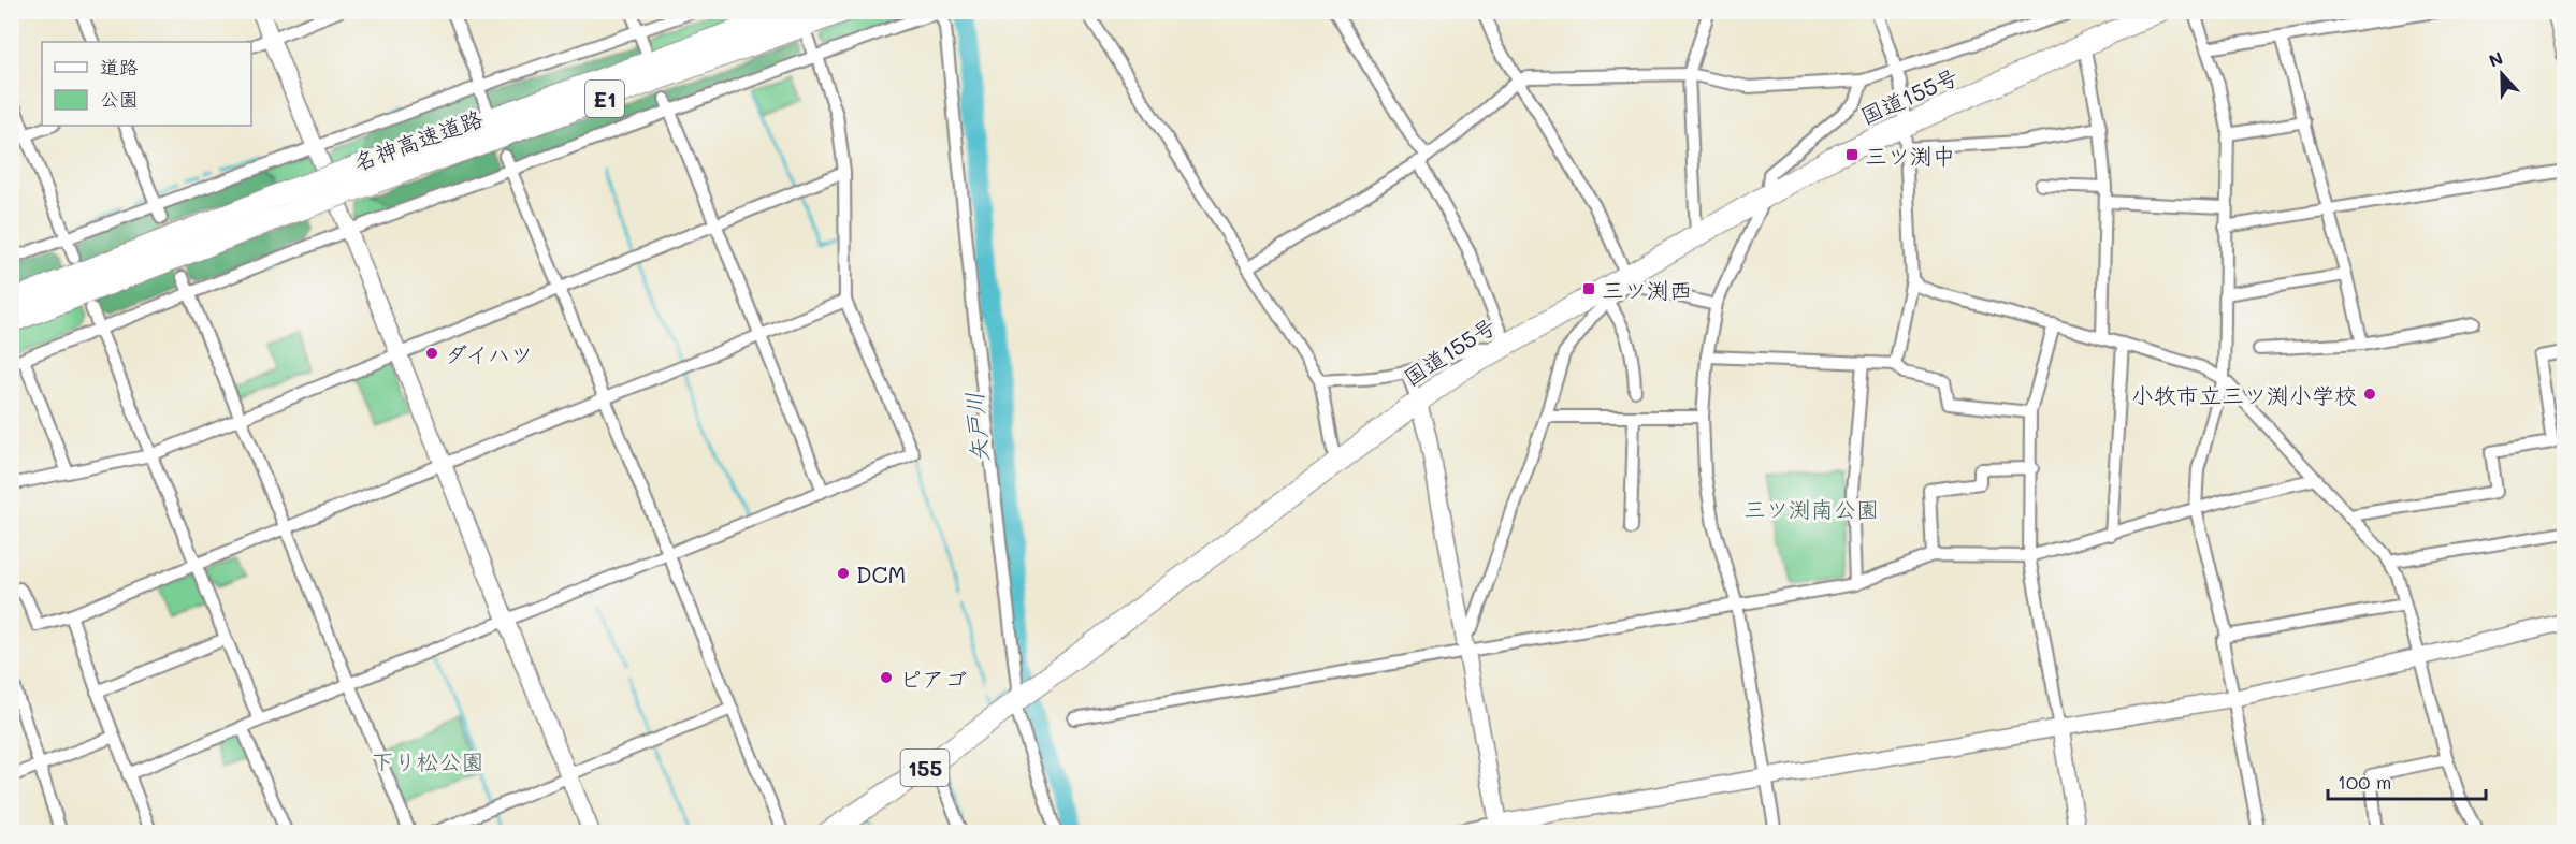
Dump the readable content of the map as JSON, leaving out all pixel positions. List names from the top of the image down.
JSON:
{
  "streets": {
    "highway": [
      "国道155号",
      "E1",
      "名神高速道路",
      "155"
    ]
  },
  "water": ["矢戸川"],
  "parks": ["三ツ渕南公園", "下り松公園"],
  "places": {
    "transit": ["三ツ渕中", "三ツ渕西"],
    "other": [
      "ダイハツ",
      "小牧市立三ツ渕小学校",
      "DCM",
      "ピアゴ"
    ]
  },
  "legend": ["道路", "公園"],
  "scale_bar": "100 m",
  "north": "top"
}
